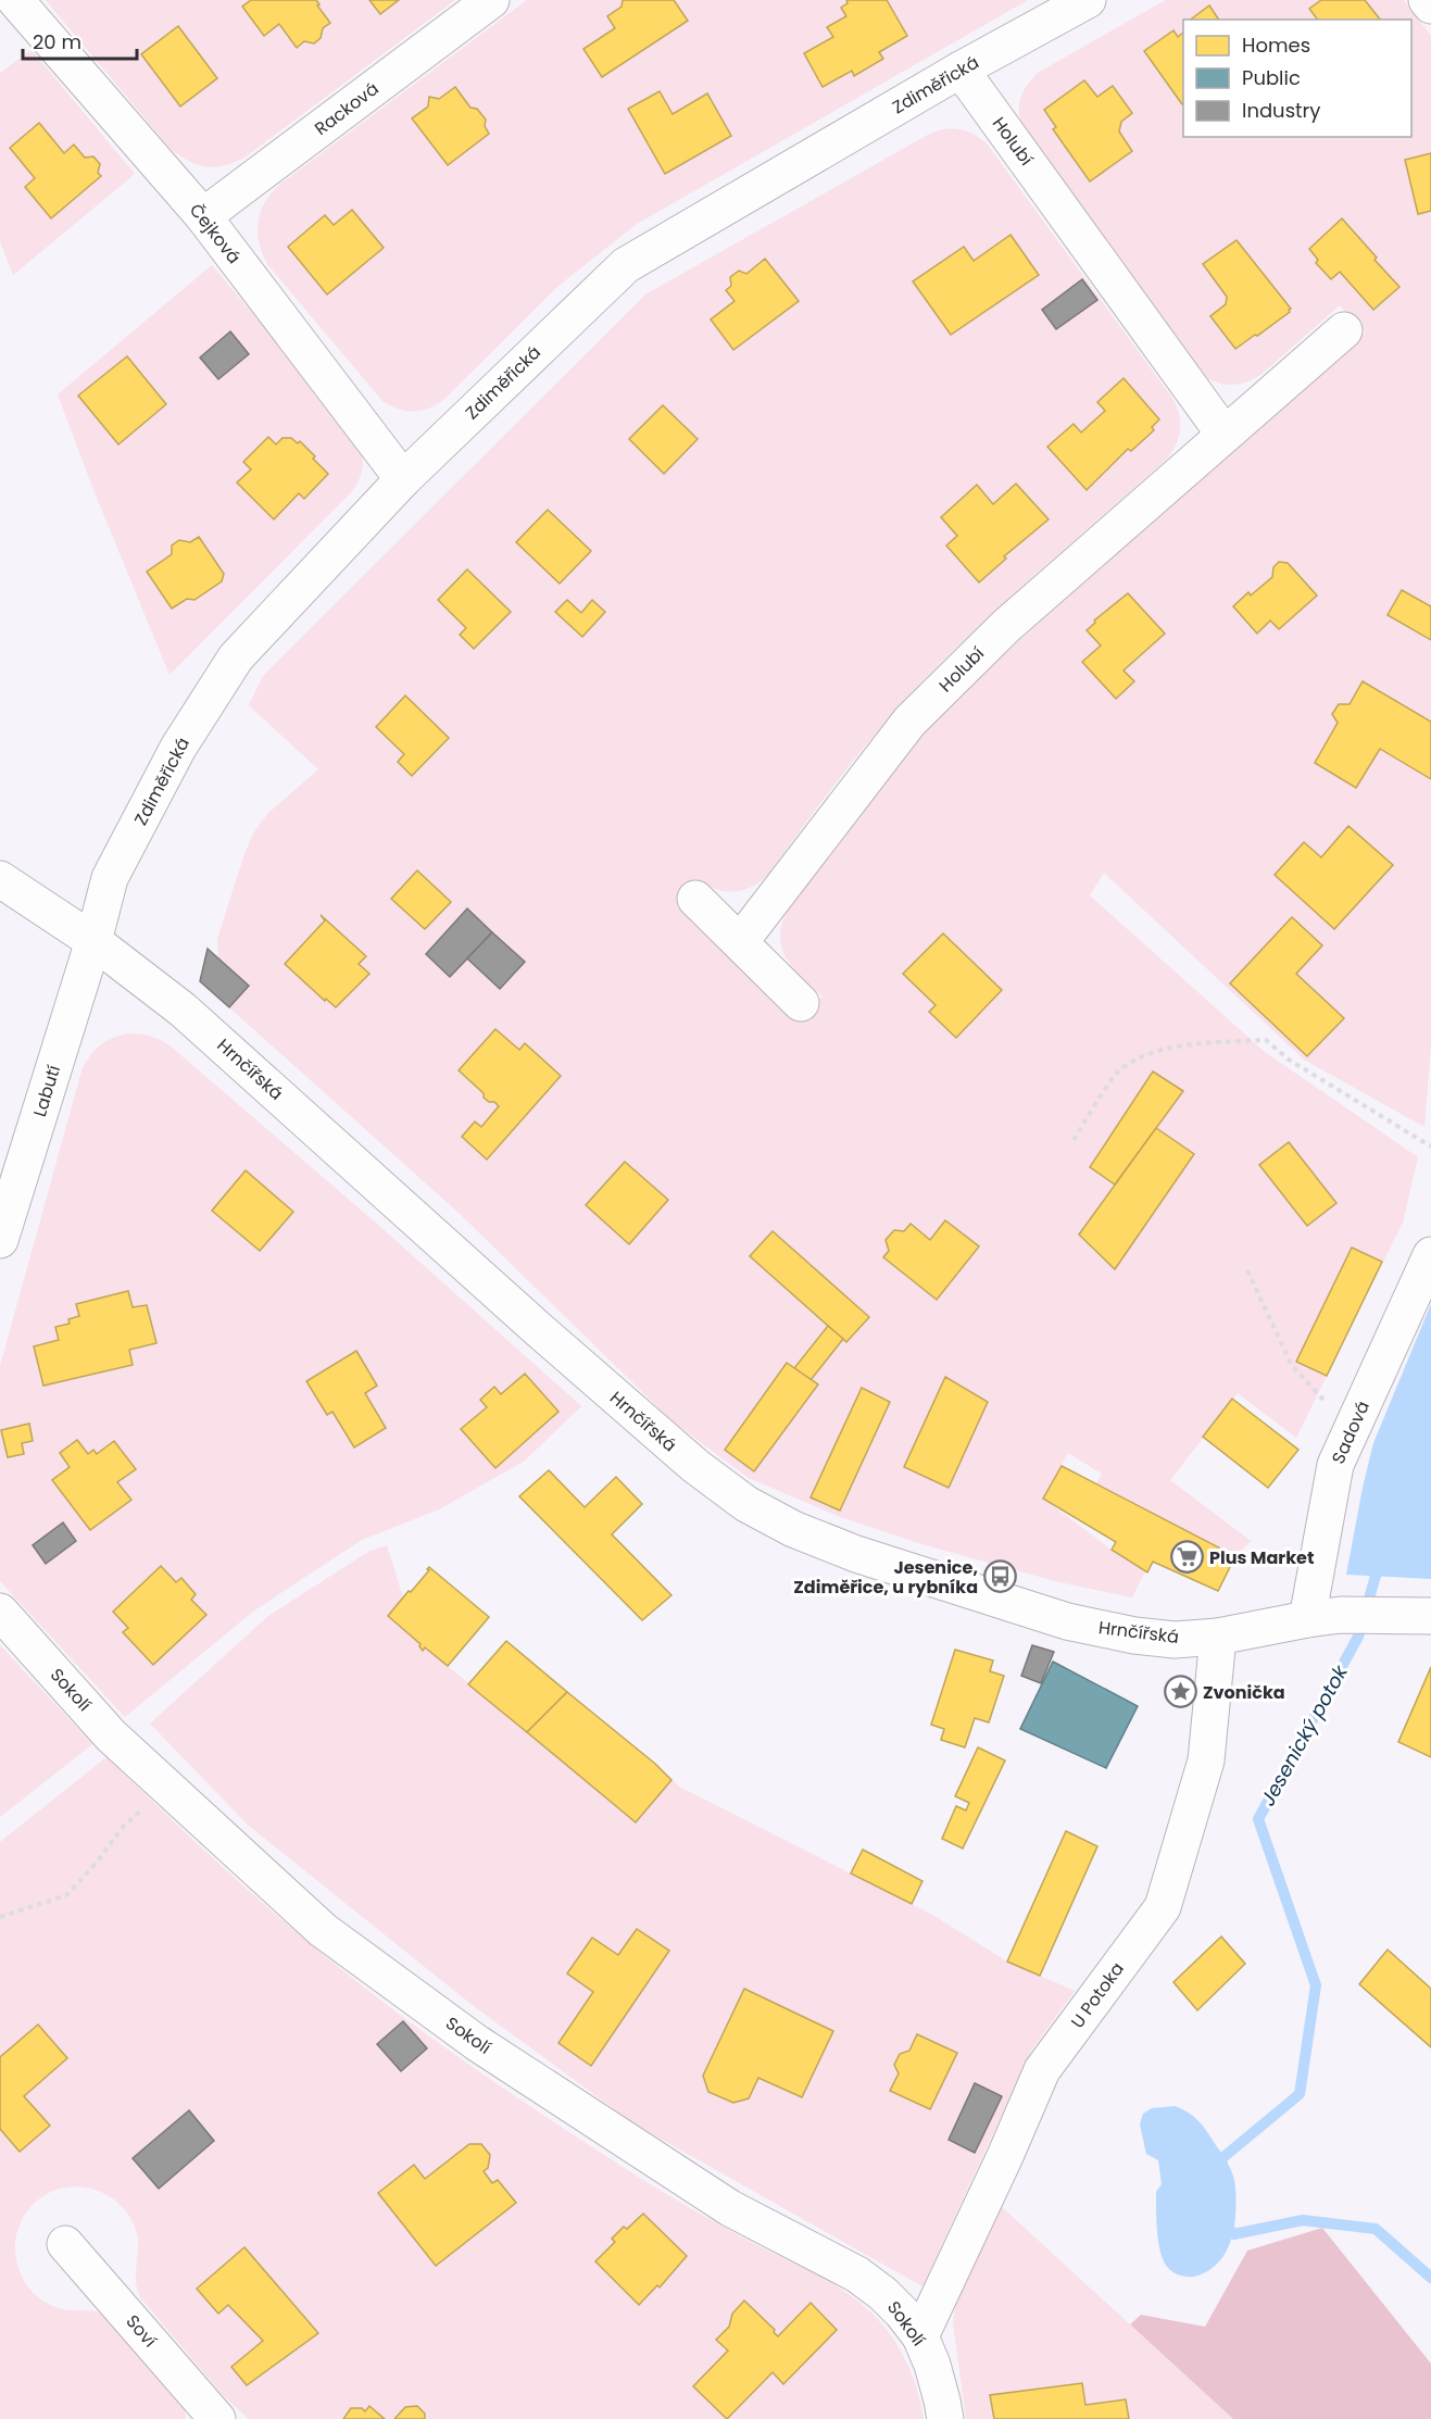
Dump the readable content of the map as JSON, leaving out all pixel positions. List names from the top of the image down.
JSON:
{
  "streets": {
    "street": [
      "Zdiměřická",
      "Racková",
      "Holubí",
      "Čejková",
      "Hrnčířská",
      "Labutí",
      "Sadová",
      "Sokolí",
      "U Potoka",
      "Soví"
    ]
  },
  "crossings": [
    ["Zdiměřická", "Holubí"],
    ["Zdiměřická", "Čejková"],
    ["Zdiměřická", "Hrnčířská"],
    ["Zdiměřická", "Labutí"],
    ["Racková", "Čejková"],
    ["Hrnčířská", "Labutí"],
    ["Hrnčířská", "Sadová"],
    ["Hrnčířská", "U Potoka"],
    ["Sokolí", "U Potoka"]
  ],
  "water": ["Jesenický potok"],
  "places": {
    "supermarket": ["Plus Market"],
    "bus stop": ["Jesenice, Zdiměřice, u rybníka"],
    "place": ["Zvonička"]
  },
  "legend": ["Homes", "Public", "Industry"],
  "scale_bar": "20 m"
}
